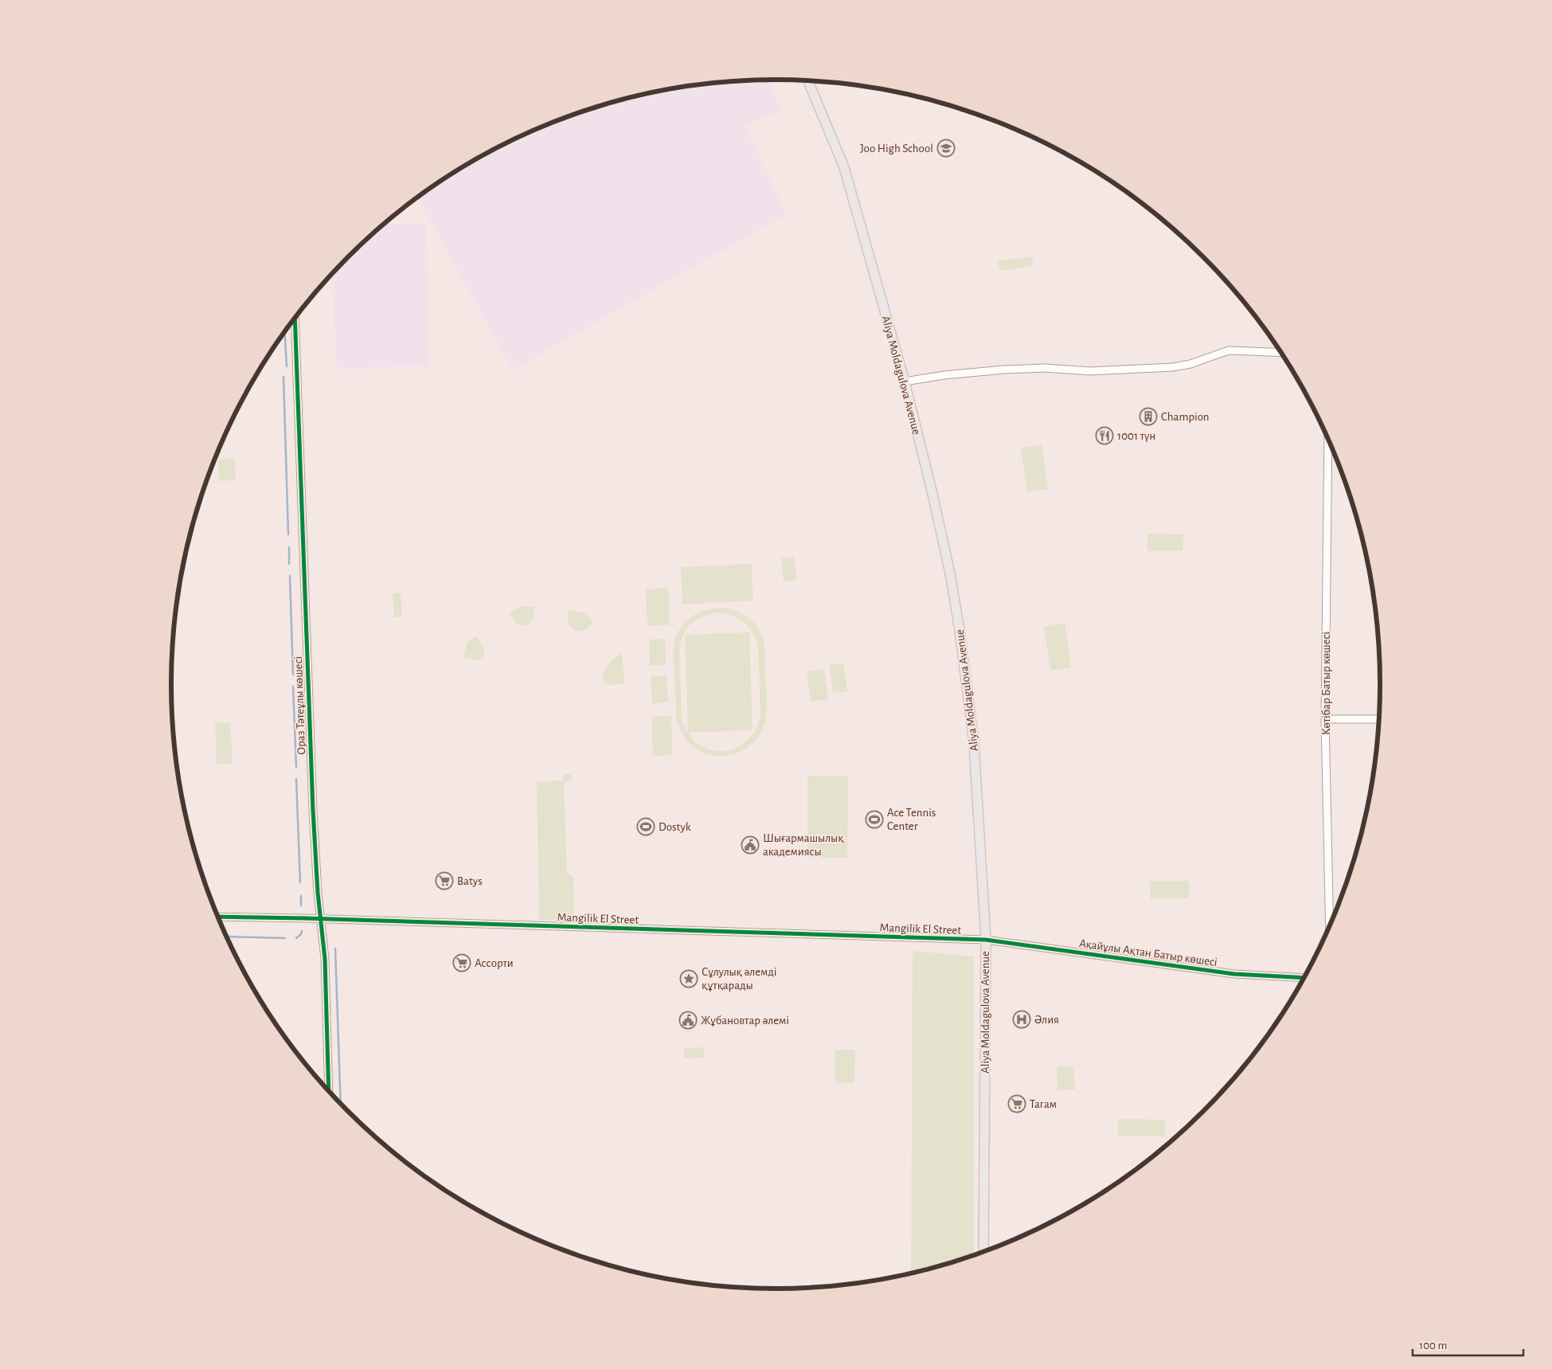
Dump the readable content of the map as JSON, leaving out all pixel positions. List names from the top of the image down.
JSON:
{
  "streets": {
    "main road": ["Aliya Moldagulova Avenue"],
    "street": [
      "Көтібар Батыр көшесі",
      "Ораз Тәтеұлы көшесі",
      "Mangilik El Street",
      "Ақайұлы Ақтан Батыр көшесі"
    ]
  },
  "crossings": [
    ["Aliya Moldagulova Avenue", "Mangilik El Street"],
    ["Aliya Moldagulova Avenue", "Ақайұлы Ақтан Батыр көшесі"],
    ["Ораз Тәтеұлы көшесі", "Mangilik El Street"],
    ["Mangilik El Street", "Ақайұлы Ақтан Батыр көшесі"]
  ],
  "places": {
    "school or university": ["Joo High School"],
    "building": ["Champion"],
    "restaurant": ["1001 түн"],
    "sports": ["Ace Tennis Center", "Dostyk"],
    "public building": ["Шығармашылық академиясы", "Жұбановтар әлемі"],
    "supermarket": ["Batys", "Ассорти", "Тагам"],
    "place": ["Сұлулық әлемді құтқарады"],
    "hospital": ["Әлия"]
  },
  "scale_bar": "100 m"
}
